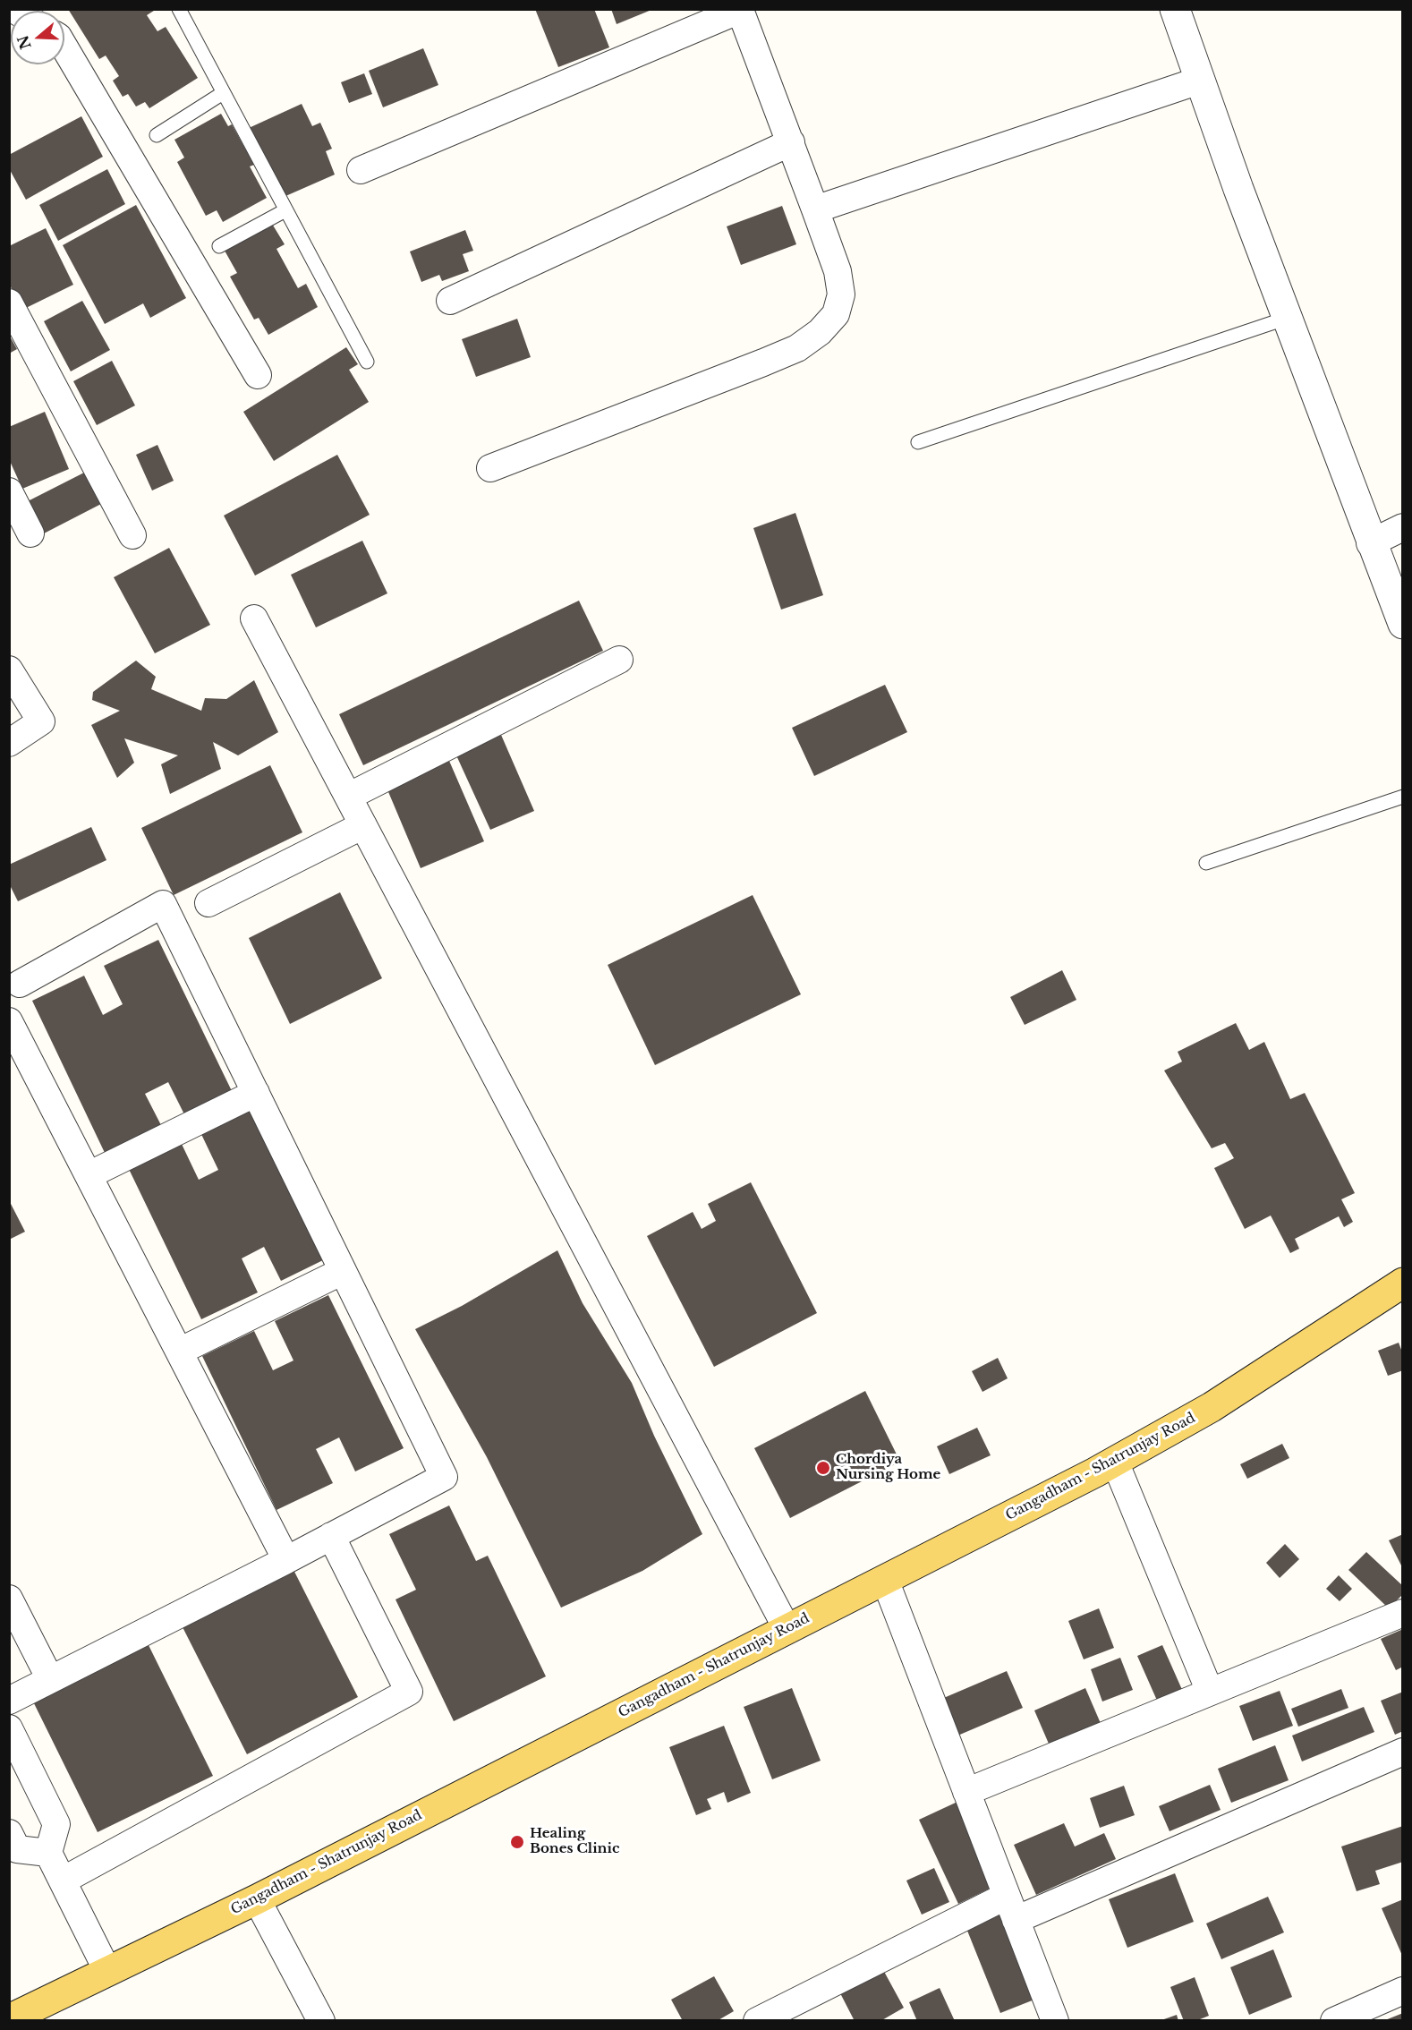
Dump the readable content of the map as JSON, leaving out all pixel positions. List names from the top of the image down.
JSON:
{
  "streets": {
    "main road": ["Gangadham - Shatrunjay Road"]
  },
  "places": ["Chordiya Nursing Home", "Healing Bones Clinic"],
  "north": "left"
}
